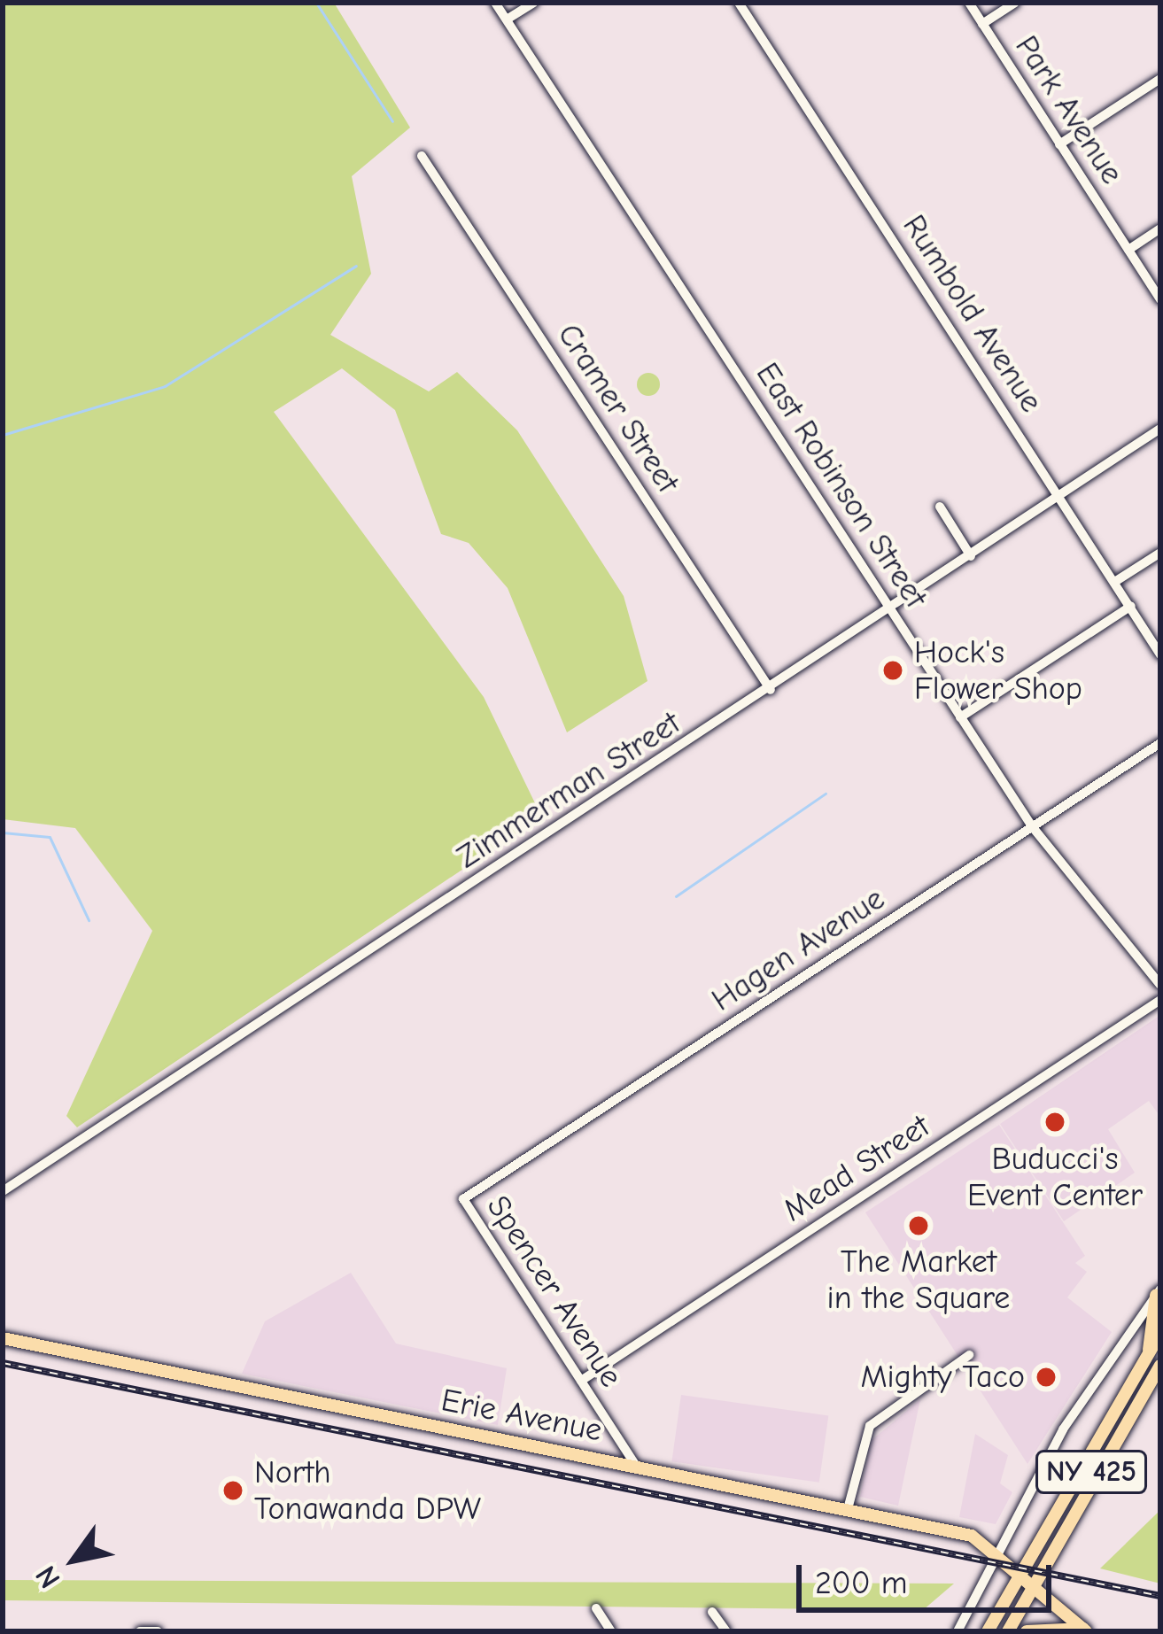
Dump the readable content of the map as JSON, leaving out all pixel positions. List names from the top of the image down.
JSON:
{
  "streets": {
    "main road": ["Erie Avenue", "NY 425"],
    "street": [
      "Park Avenue",
      "Rumbold Avenue",
      "Cramer Street",
      "East Robinson Street",
      "Zimmerman Street",
      "Hagen Avenue",
      "Mead Street",
      "Spencer Avenue"
    ]
  },
  "crossings": [
    ["Rumbold Avenue", "Zimmerman Street"],
    ["Cramer Street", "Zimmerman Street"],
    ["East Robinson Street", "Zimmerman Street"],
    ["East Robinson Street", "Hagen Avenue"],
    ["Hagen Avenue", "Spencer Avenue"],
    ["Mead Street", "Spencer Avenue"],
    ["Spencer Avenue", "Erie Avenue"],
    ["Erie Avenue", "NY 425"]
  ],
  "places": [
    "Hock's Flower Shop",
    "Buducci's Event Center",
    "The Market in the Square",
    "Mighty Taco",
    "North Tonawanda DPW"
  ],
  "scale_bar": "200 m",
  "north": "bottom left"
}
